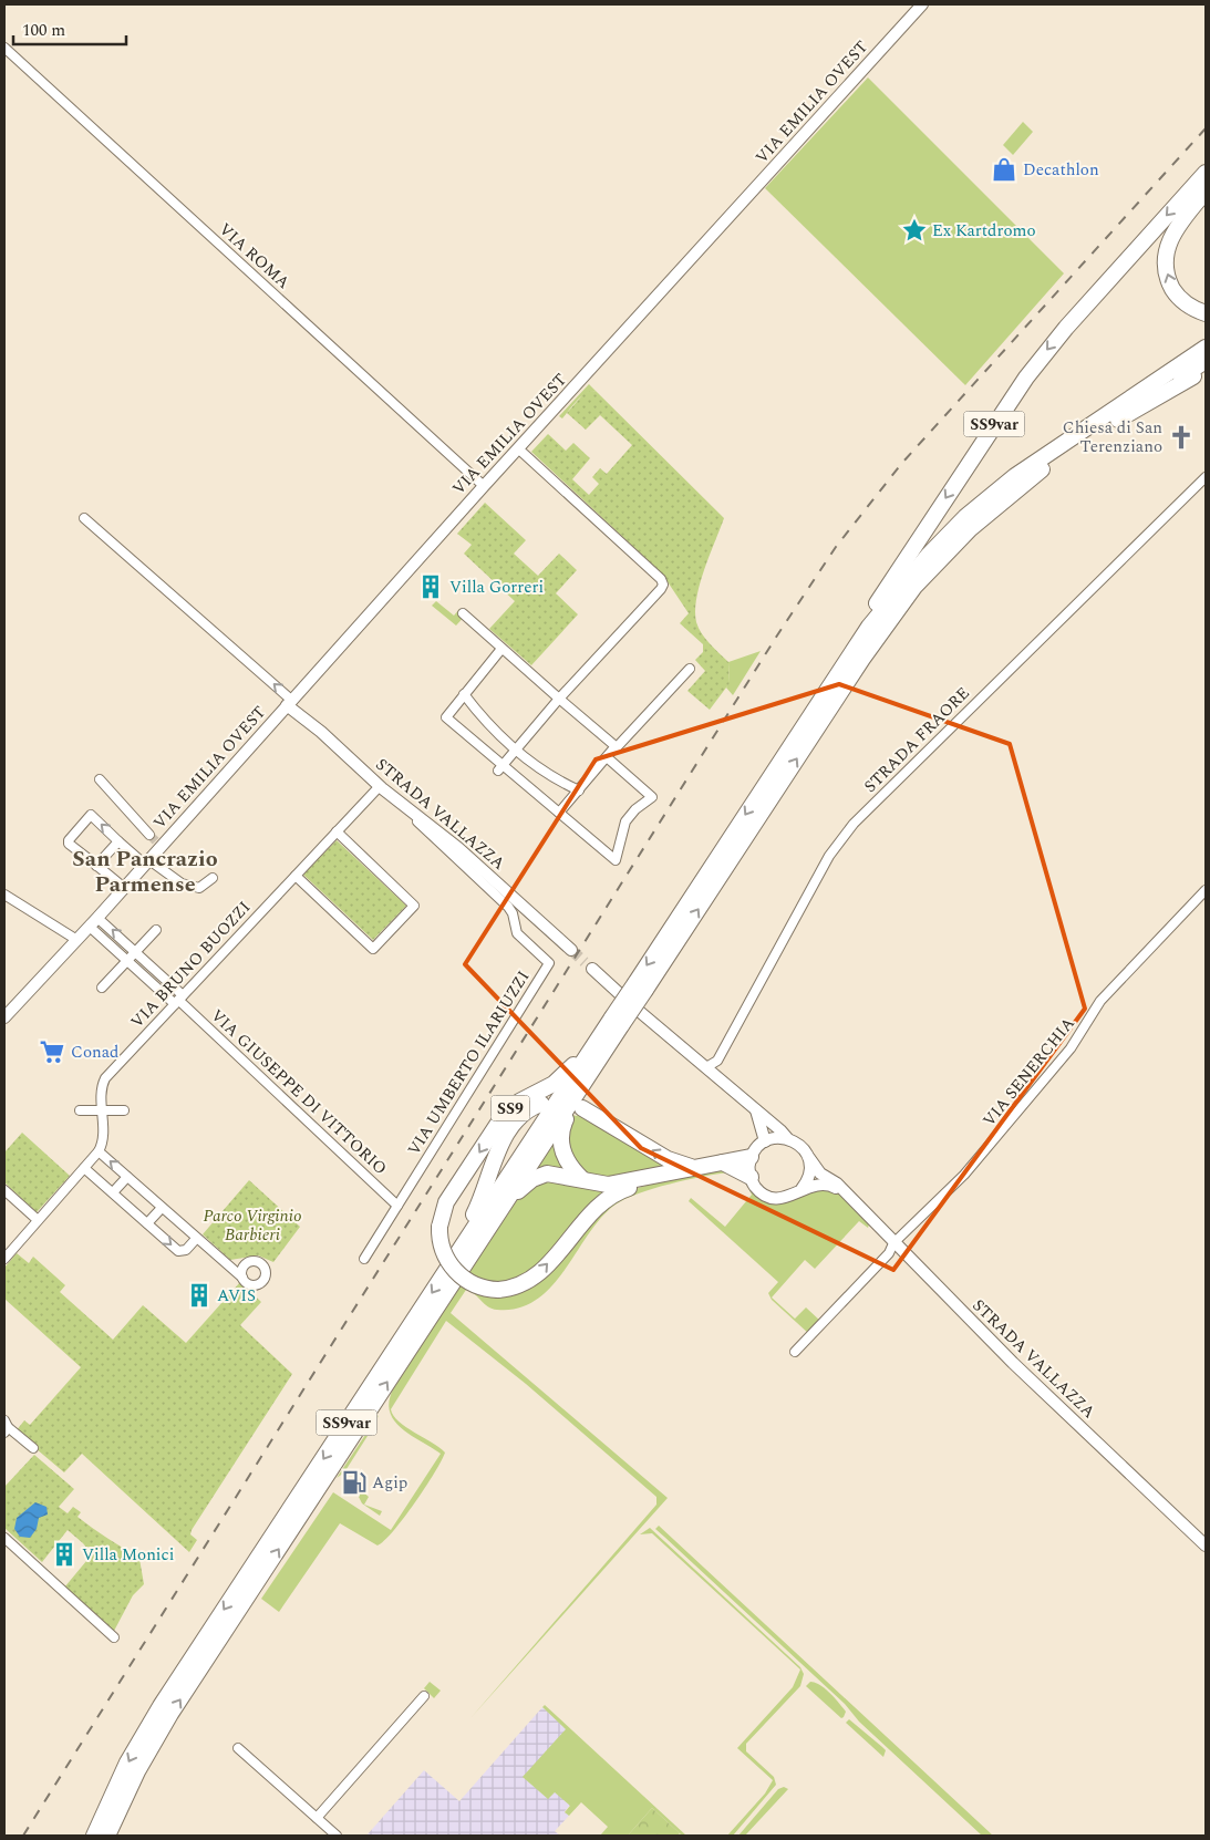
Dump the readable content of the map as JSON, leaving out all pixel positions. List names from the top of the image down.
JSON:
{
  "streets": {
    "highway": ["SS9var", "SS9"],
    "street": [
      "VIA EMILIA OVEST",
      "VIA ROMA",
      "STRADA FRAORE",
      "STRADA VALLAZZA",
      "VIA BRUNO BUOZZI",
      "VIA UMBERTO ILARIUZZI",
      "VIA SENERCHIA",
      "VIA GIUSEPPE DI VITTORIO"
    ]
  },
  "crossings": [
    ["VIA EMILIA OVEST", "VIA ROMA"],
    ["VIA EMILIA OVEST", "STRADA VALLAZZA"],
    ["SS9var", "SS9"],
    ["STRADA FRAORE", "STRADA VALLAZZA"],
    ["STRADA VALLAZZA", "VIA BRUNO BUOZZI"],
    ["STRADA VALLAZZA", "VIA UMBERTO ILARIUZZI"],
    ["STRADA VALLAZZA", "VIA SENERCHIA"],
    ["STRADA VALLAZZA", "SS9"],
    ["VIA BRUNO BUOZZI", "VIA GIUSEPPE DI VITTORIO"],
    ["VIA UMBERTO ILARIUZZI", "VIA GIUSEPPE DI VITTORIO"]
  ],
  "districts": ["San Pancrazio Parmense"],
  "parks": ["Parco Virginio Barbieri"],
  "places": {
    "shop": ["Decathlon"],
    "place": ["Ex Kartdromo"],
    "church": ["Chiesa di San Terenziano"],
    "building": ["Villa Gorreri", "AVIS", "Villa Monici"],
    "supermarket": ["Conad"],
    "fuel station": ["Agip"]
  },
  "scale_bar": "100 m"
}
